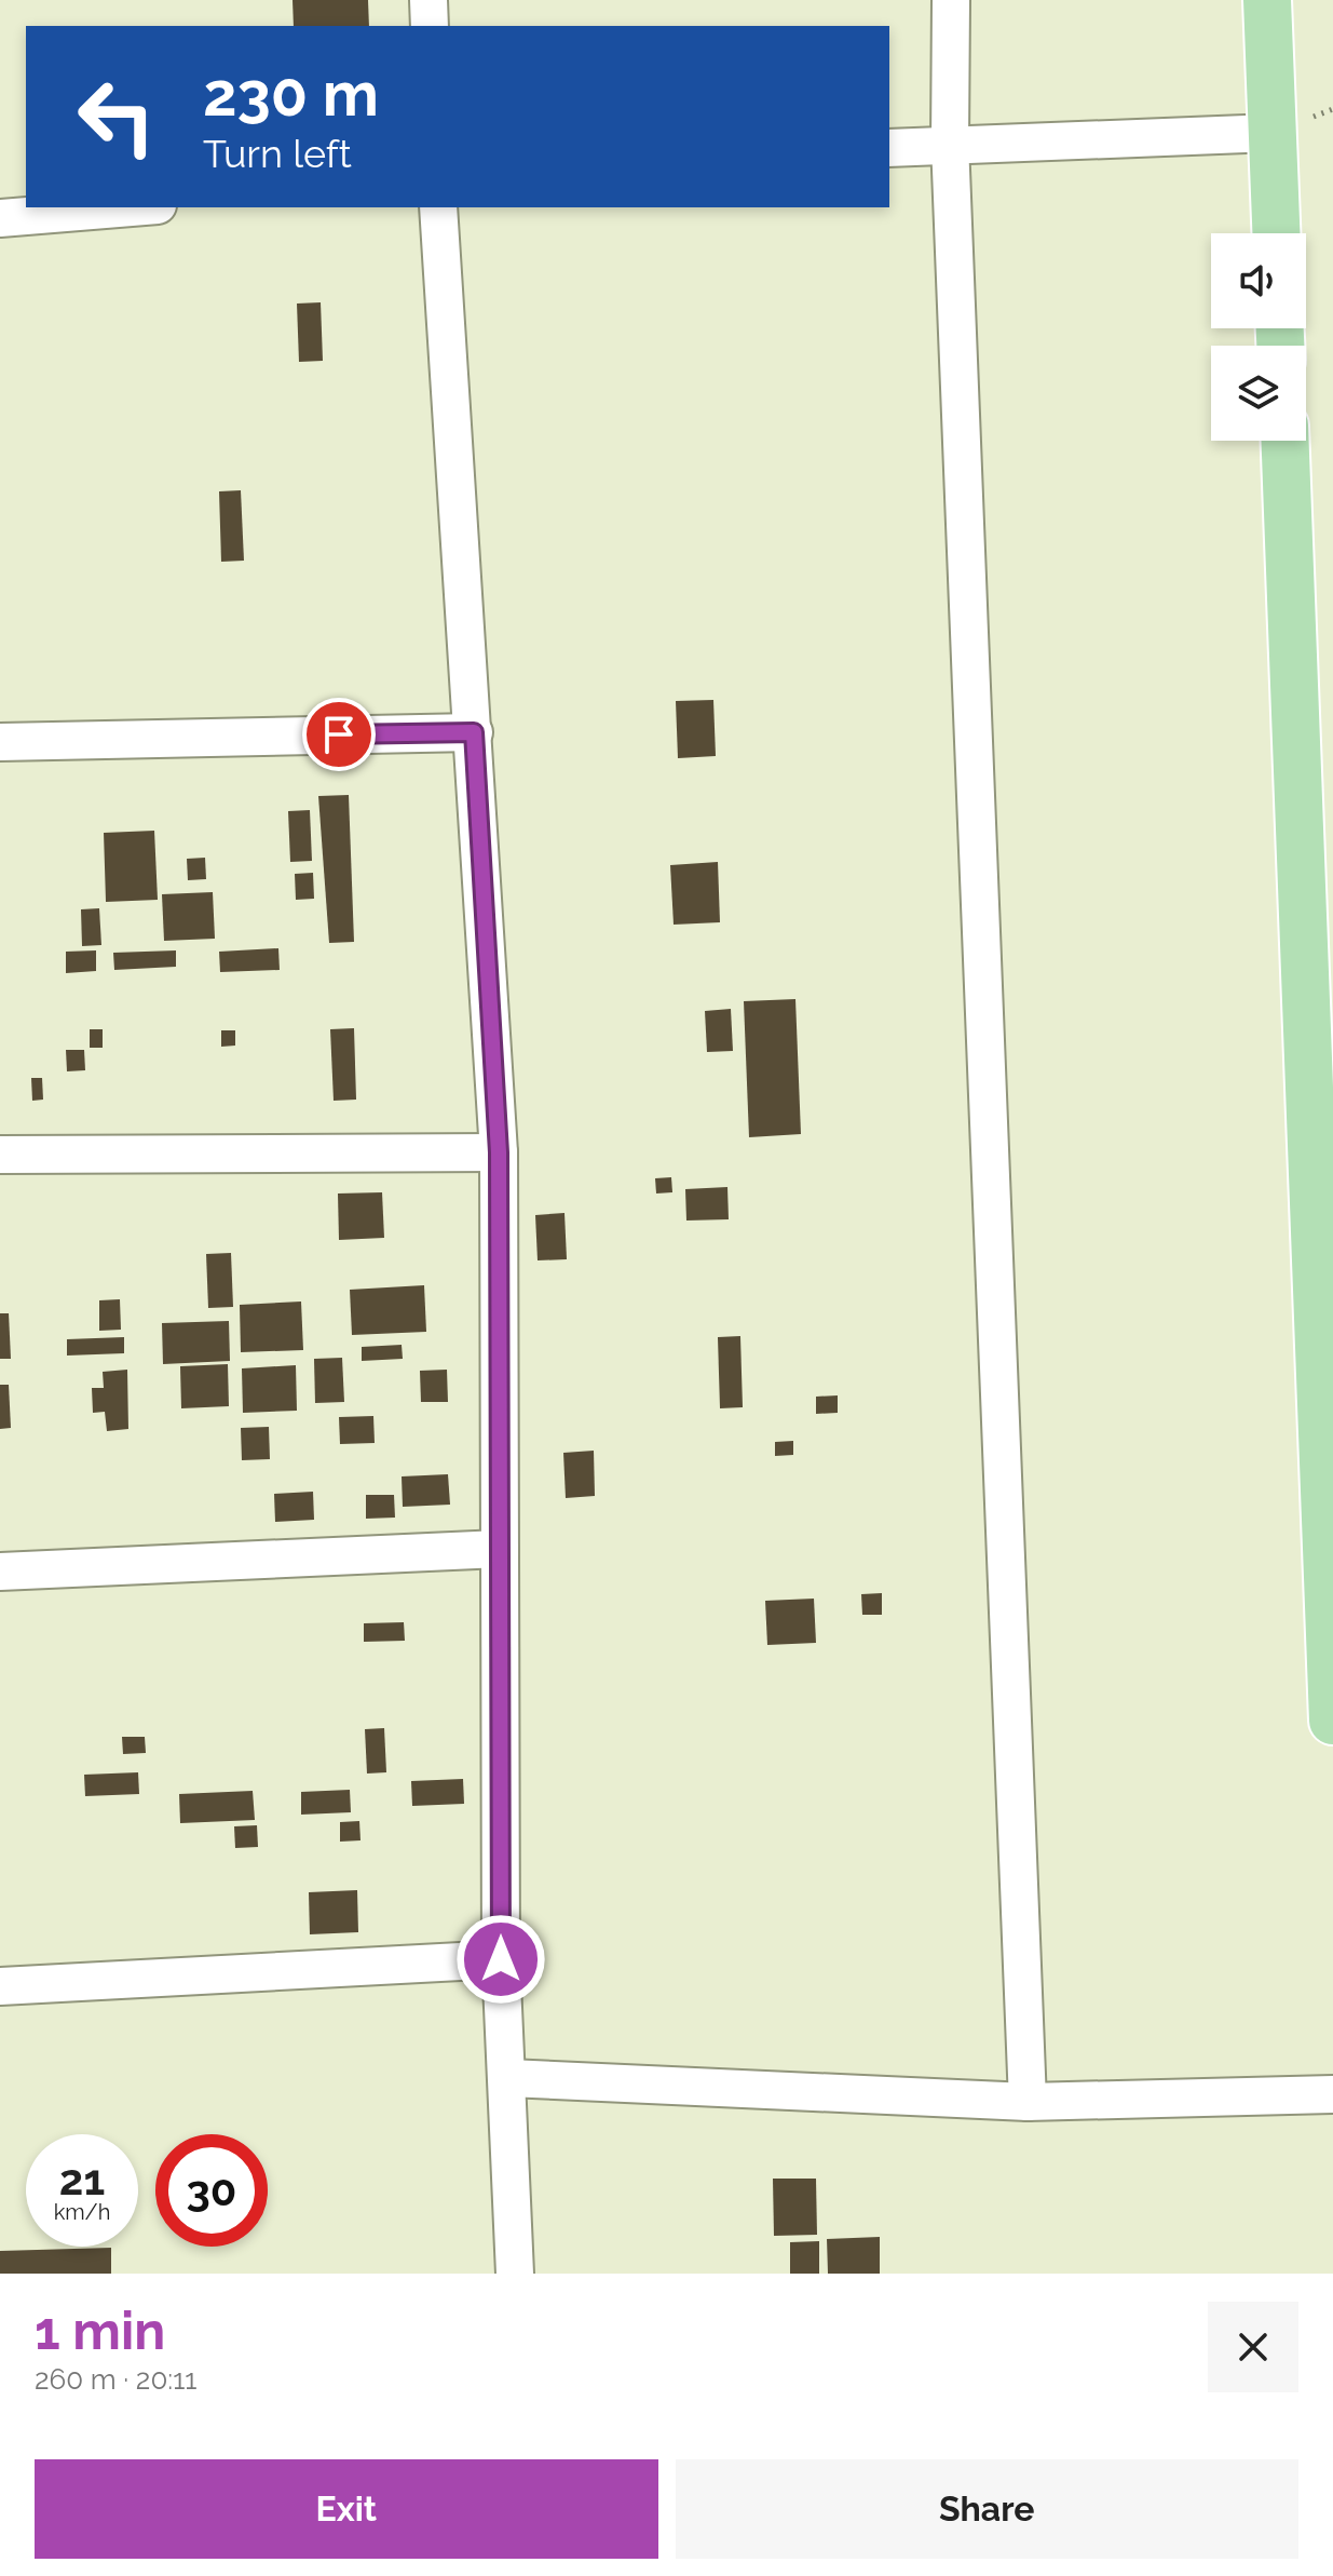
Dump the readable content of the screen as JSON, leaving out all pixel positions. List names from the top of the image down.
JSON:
{
  "page": {
    "turn": ["230 m", "Turn left"],
    "speed": "21 km/h",
    "limit": "30",
    "heading": ["1 min", "260 m · 20:11"],
    "buttons": ["Exit", "Share"]
  }
}
